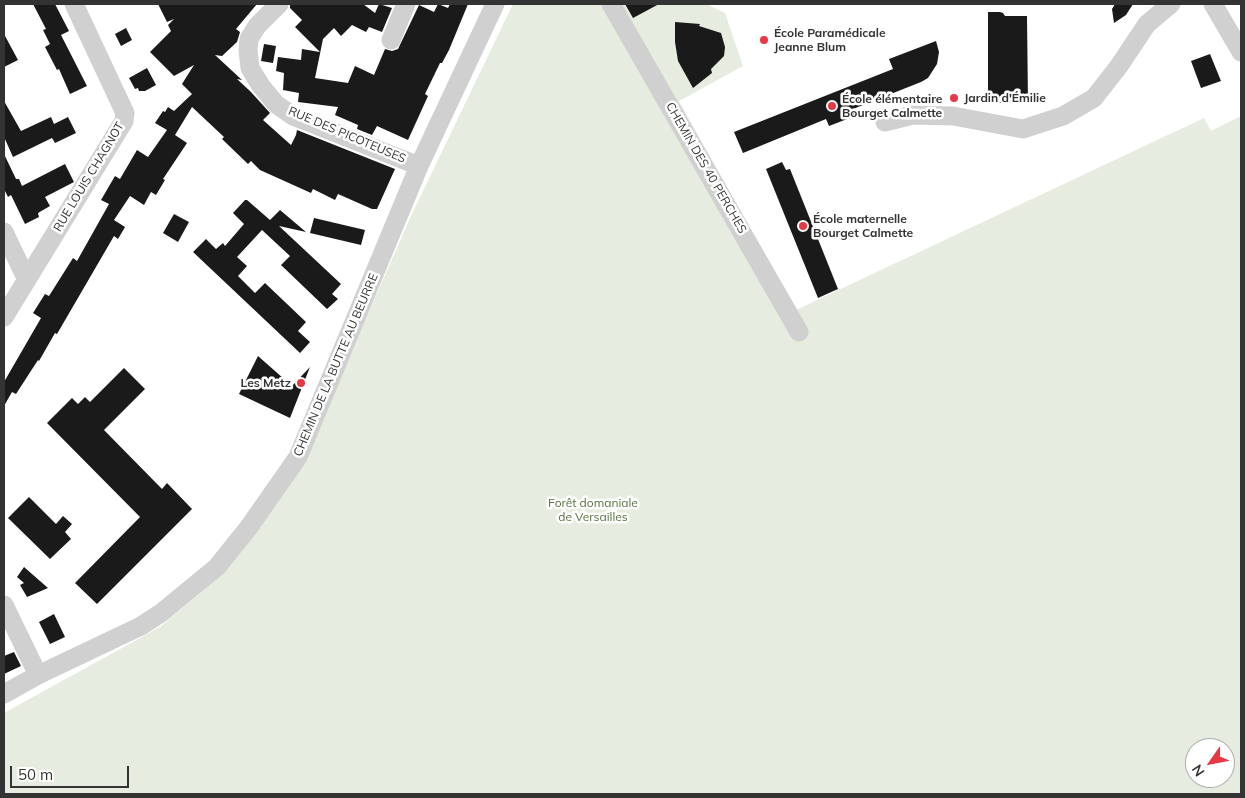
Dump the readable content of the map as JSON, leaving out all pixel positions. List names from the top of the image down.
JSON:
{
  "streets": {
    "street": [
      "RUE DES PICOTEUSES",
      "CHEMIN DES 40 PERCHES",
      "RUE LOUIS CHAGNOT",
      "CHEMIN DE LA BUTTE AU BEURRE"
    ]
  },
  "crossings": [
    ["RUE DES PICOTEUSES", "CHEMIN DE LA BUTTE AU BEURRE"]
  ],
  "parks": ["Forêt domaniale de Versailles"],
  "places": [
    "École Paramédicale Jeanne Blum",
    "Jardin d'Émilie",
    "École élémentaire Bourget Calmette",
    "École maternelle Bourget Calmette",
    "Les Metz"
  ],
  "scale_bar": "50 m",
  "north": "bottom left"
}
